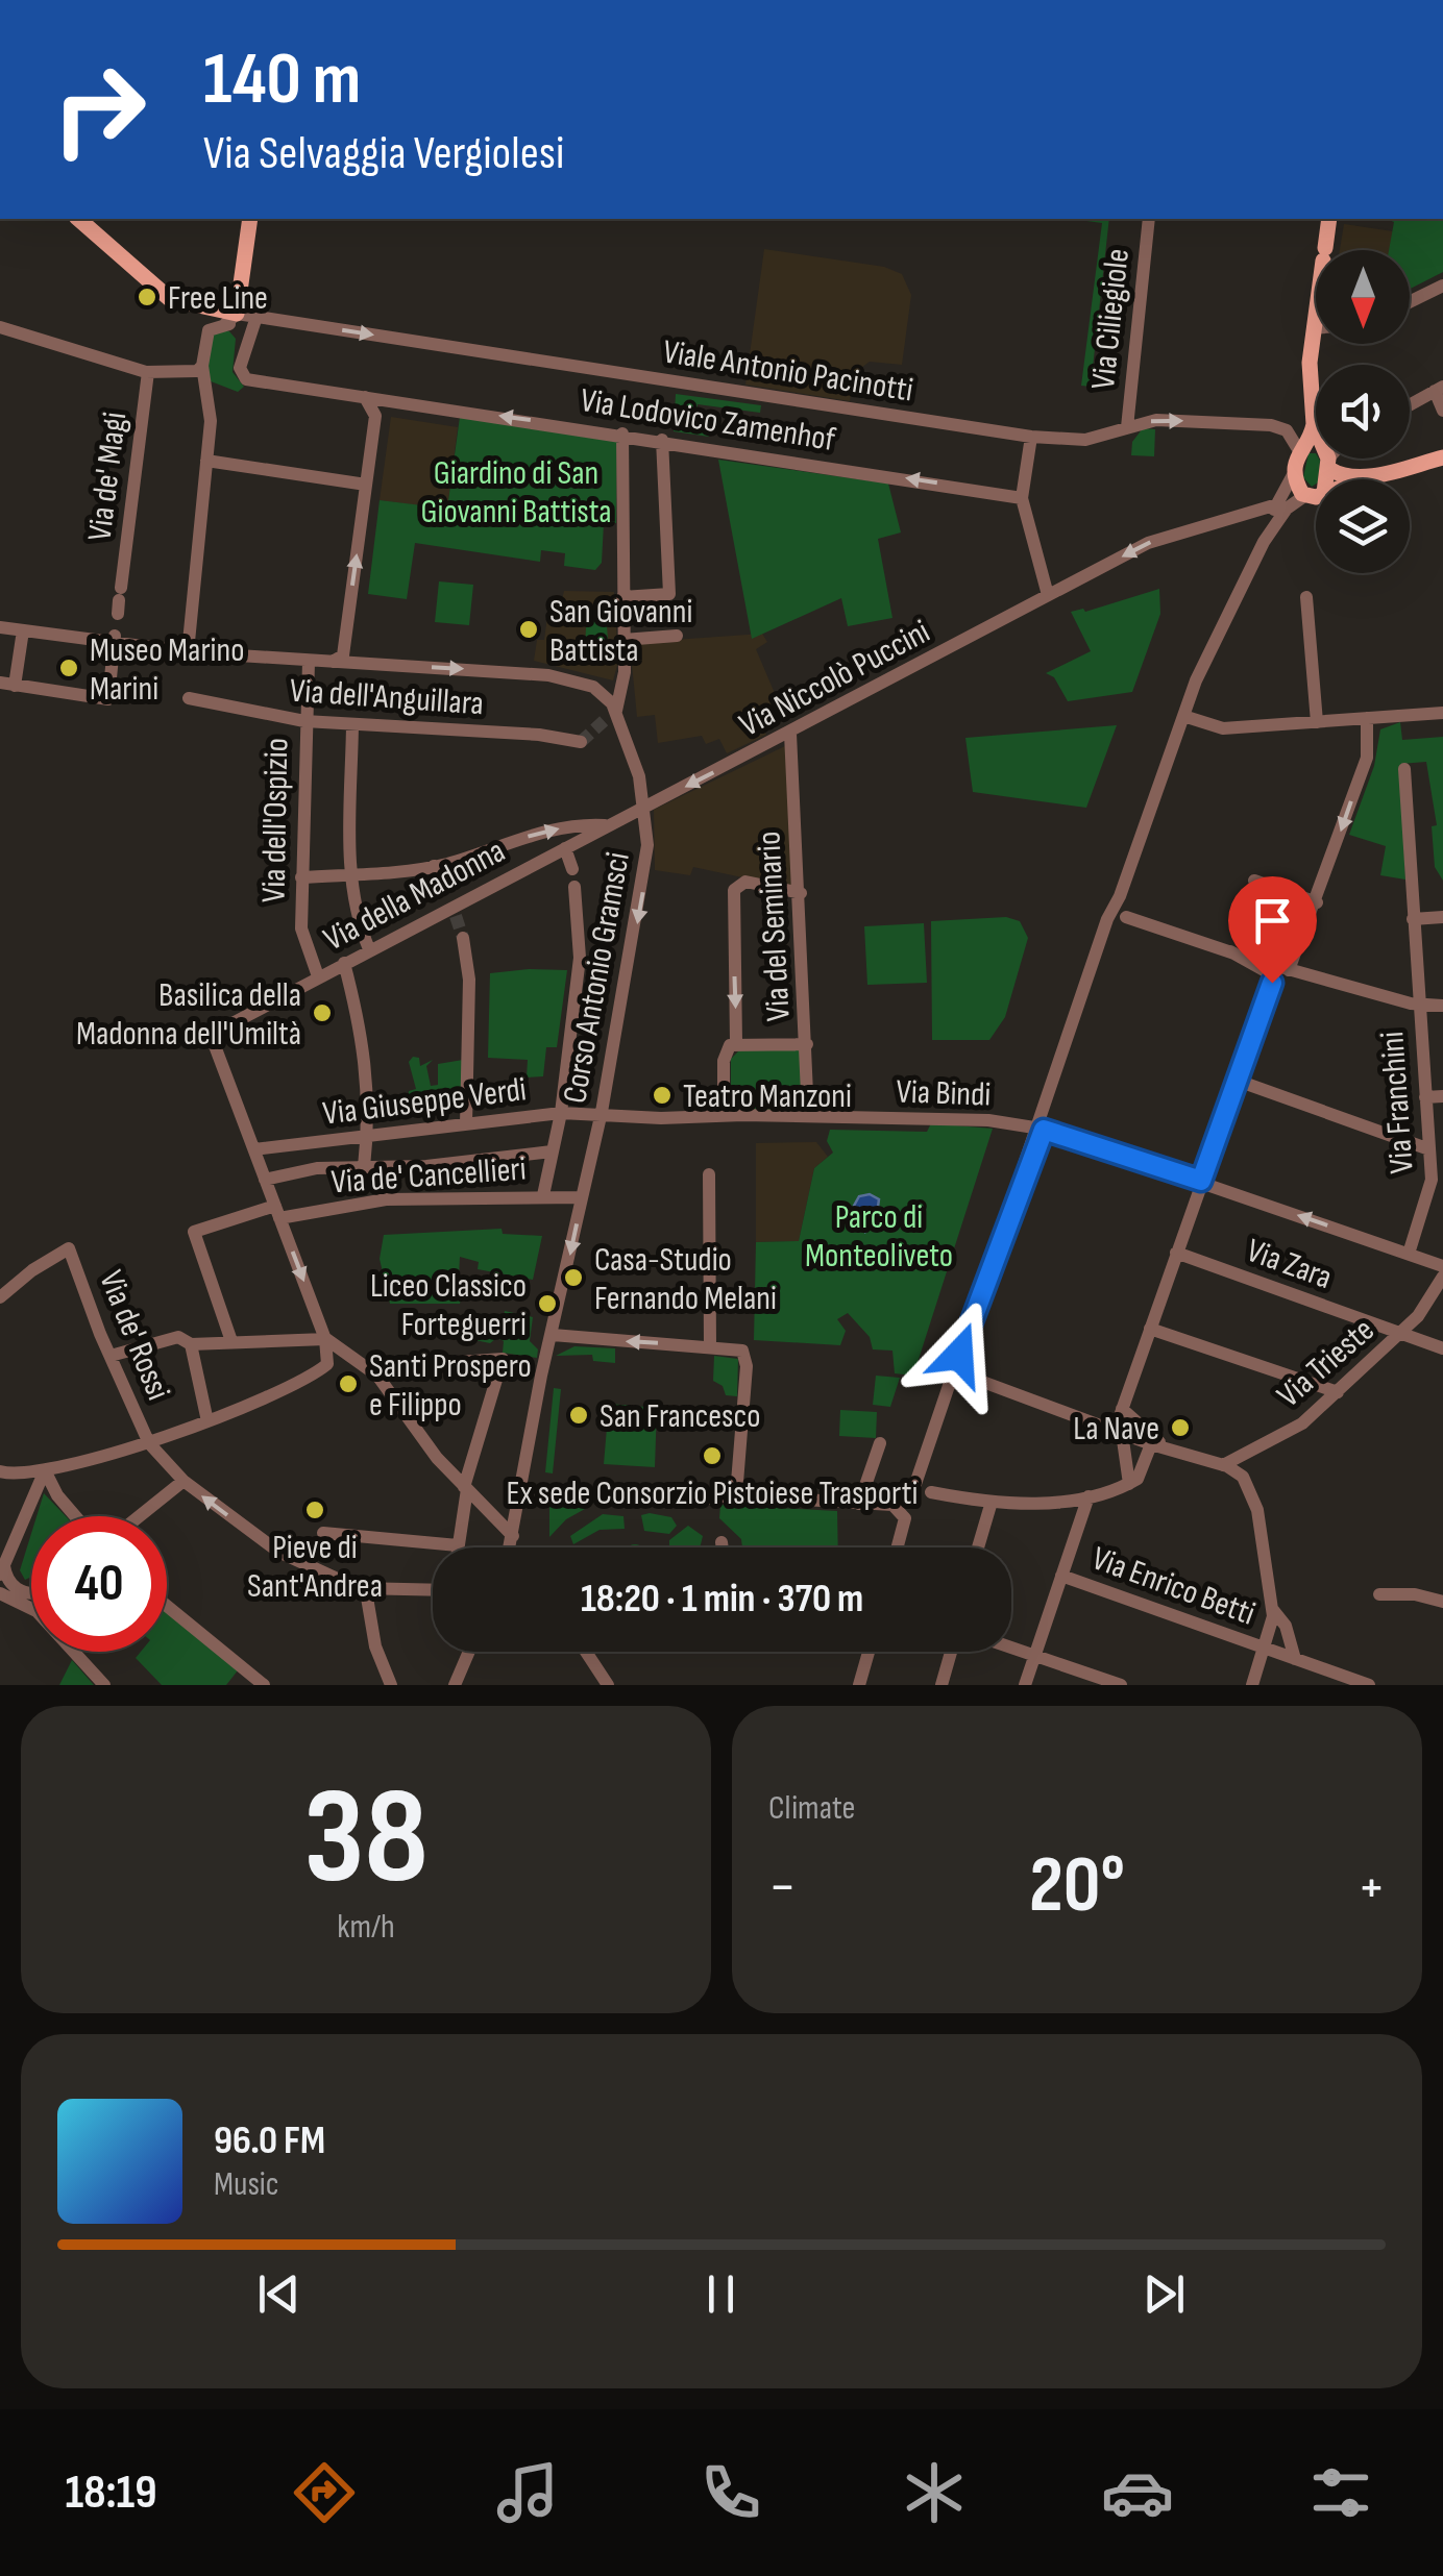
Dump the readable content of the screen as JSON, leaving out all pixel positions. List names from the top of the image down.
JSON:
{
  "streets": {
    "street": [
      "Via Ciliegiole",
      "Viale Antonio Pacinotti",
      "Via Lodovico Zamenhof",
      "Via de' Magi",
      "Via Niccolò Puccini",
      "Via dell'Anguillara",
      "Via dell'Ospizio",
      "Via della Madonna",
      "Via del Seminario",
      "Corso Antonio Gramsci",
      "Via Bindi",
      "Via Giuseppe Verdi",
      "Via Franchini",
      "Via de' Cancellieri",
      "Via Zara",
      "Via de' Rossi",
      "Via Trieste",
      "Via Enrico Betti"
    ]
  },
  "crossings": [
    ["Via Ciliegiole", "Viale Antonio Pacinotti"],
    ["Via Niccolò Puccini", "Via della Madonna"],
    ["Via Niccolò Puccini", "Via del Seminario"],
    ["Via Niccolò Puccini", "Corso Antonio Gramsci"],
    ["Via dell'Anguillara", "Via dell'Ospizio"],
    ["Via dell'Ospizio", "Via della Madonna"],
    ["Via della Madonna", "Corso Antonio Gramsci"],
    ["Via della Madonna", "Via Giuseppe Verdi"],
    ["Via del Seminario", "Via Bindi"],
    ["Corso Antonio Gramsci", "Via Giuseppe Verdi"],
    ["Corso Antonio Gramsci", "Via de' Cancellieri"],
    ["Via Bindi", "Via Giuseppe Verdi"],
    ["Via Bindi", "Via Franchini"],
    ["Via Zara", "Via Trieste"]
  ],
  "one_way": ["Viale Antonio Pacinotti", "Via Lodovico Zamenhof", "Via Niccolò Puccini"],
  "parks": ["Giardino di San Giovanni Battista", "Parco di Monteoliveto"],
  "places": [
    "Free Line",
    "San Giovanni Battista",
    "Museo Marino Marini",
    "Basilica della Madonna dell'Umiltà",
    "Teatro Manzoni",
    "Casa-Studio Fernando Melani",
    "Liceo Classico Forteguerri",
    "Santi Prospero e Filippo",
    "San Francesco",
    "La Nave",
    "Ex sede Consorzio Pistoiese Trasporti",
    "Pieve di Sant'Andrea"
  ],
  "north": "bottom",
  "page": {
    "turn": ["140 m", "Via Selvaggia Vergiolesi"],
    "limit": "40",
    "trip": "18:20 · 1 min · 370 m",
    "tile": [
      ["38", "km/h"],
      "Climate"
    ],
    "heat": ["−", "20°", "+"],
    "song": ["96.0 FM", "Music"],
    "tabs": "18:19"
  }
}
